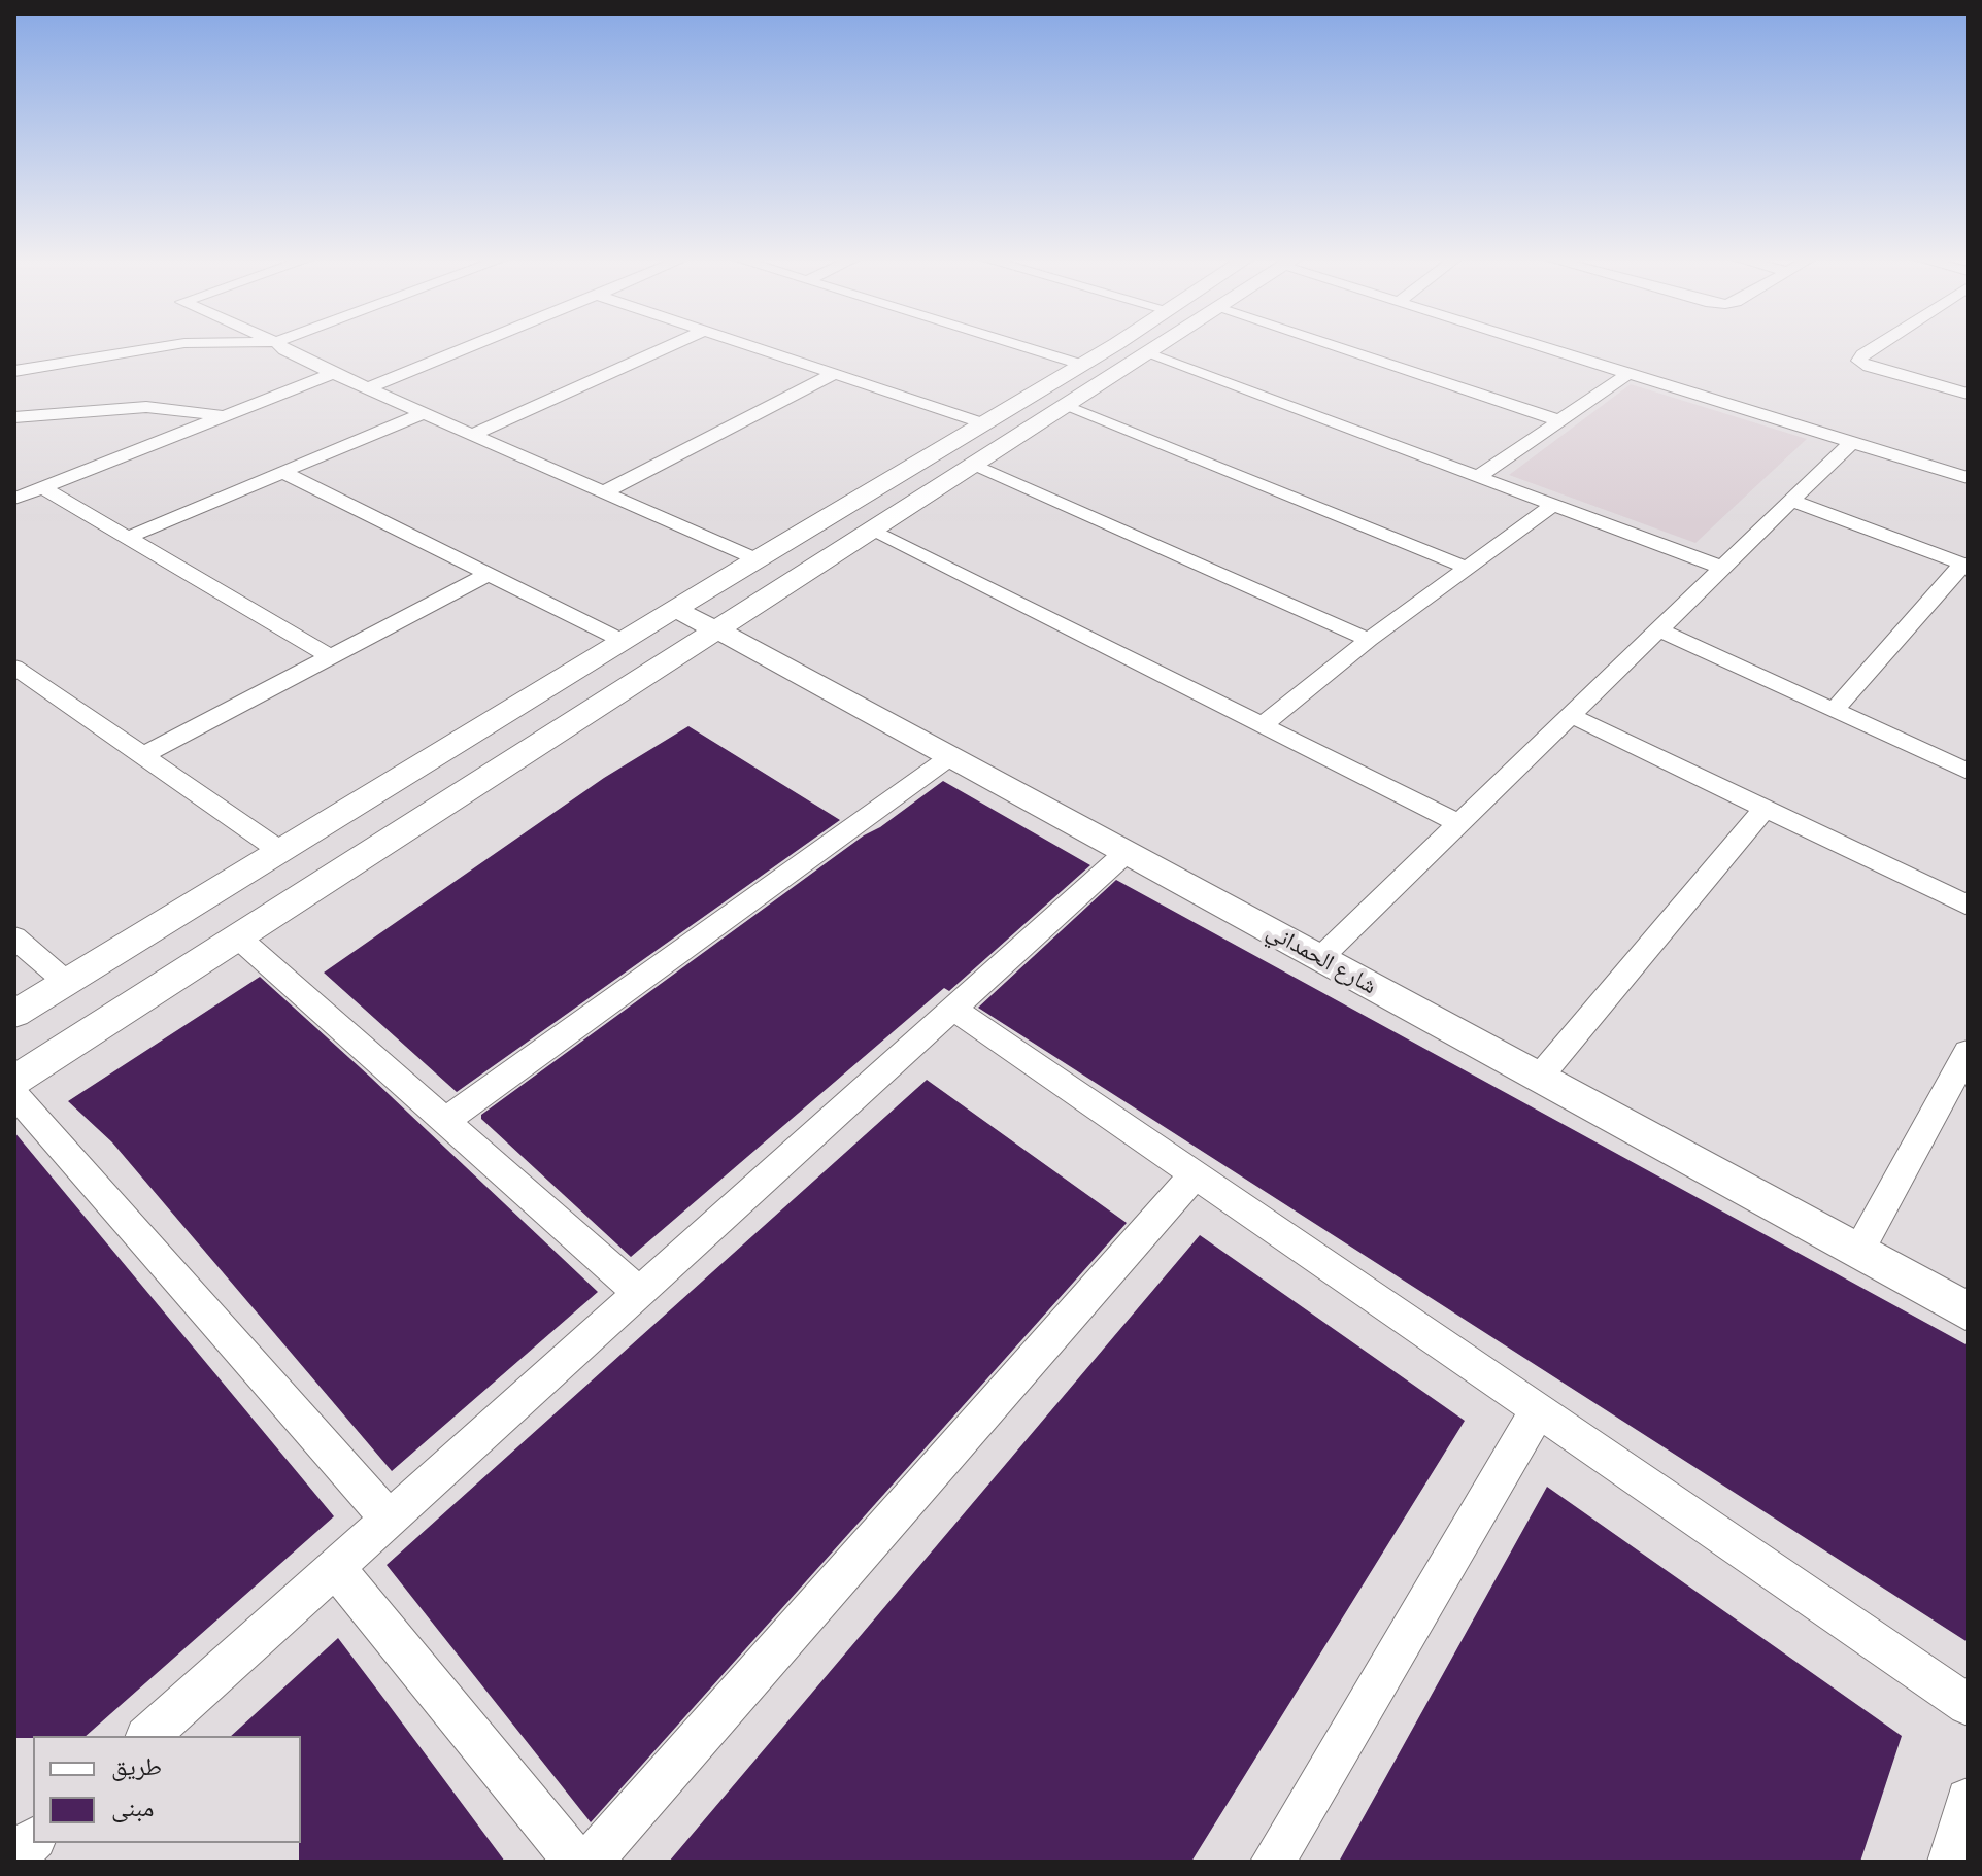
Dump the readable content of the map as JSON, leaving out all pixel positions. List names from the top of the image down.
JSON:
{
  "streets": {
    "street": ["شارع الحمداني"]
  },
  "legend": ["طريق", "مبنى"]
}
